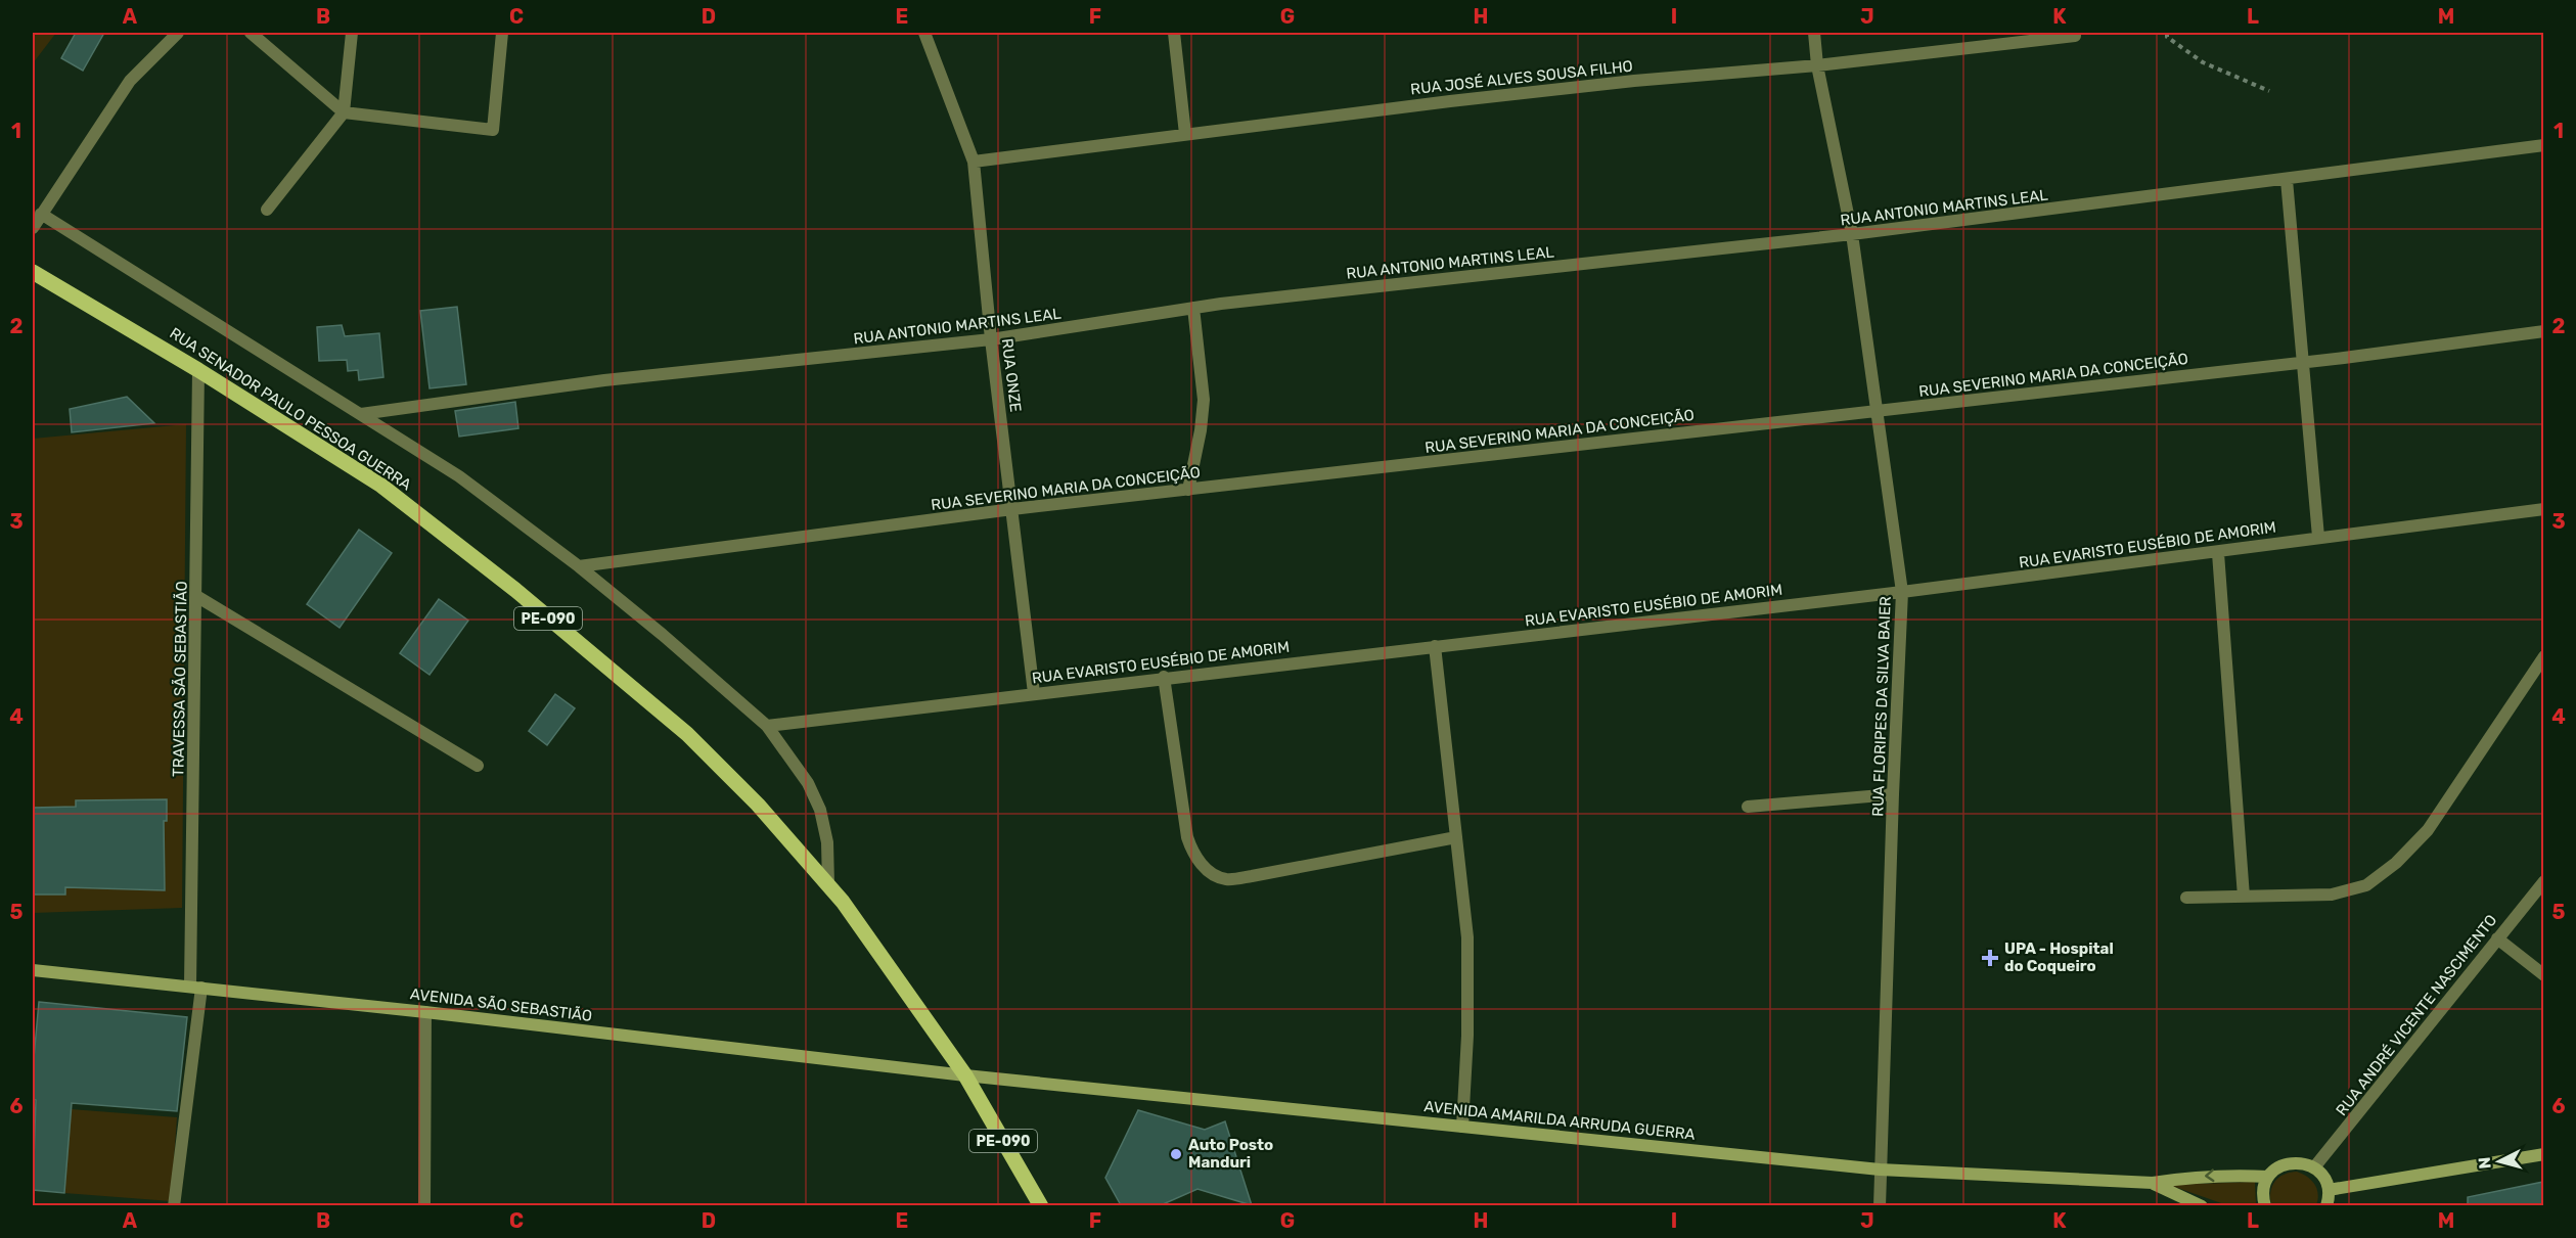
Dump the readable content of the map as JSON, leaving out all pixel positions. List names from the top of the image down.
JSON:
{
  "streets": {
    "main road": [
      "RUA SENADOR PAULO PESSOA GUERRA",
      "PE-090",
      "AVENIDA SÃO SEBASTIÃO",
      "AVENIDA AMARILDA ARRUDA GUERRA"
    ],
    "street": [
      "RUA JOSÉ ALVES SOUSA FILHO",
      "RUA ANTONIO MARTINS LEAL",
      "RUA ONZE",
      "RUA SEVERINO MARIA DA CONCEIÇÃO",
      "RUA EVARISTO EUSÉBIO DE AMORIM",
      "TRAVESSA SÃO SEBASTIÃO",
      "RUA FLORIPES DA SILVA BAIER",
      "RUA ANDRÉ VICENTE NASCIMENTO"
    ]
  },
  "crossings": [
    ["RUA JOSÉ ALVES SOUSA FILHO", "RUA ONZE"],
    ["RUA JOSÉ ALVES SOUSA FILHO", "RUA FLORIPES DA SILVA BAIER"],
    ["RUA ANTONIO MARTINS LEAL", "RUA ONZE"],
    ["RUA ANTONIO MARTINS LEAL", "RUA FLORIPES DA SILVA BAIER"],
    ["RUA ONZE", "RUA SEVERINO MARIA DA CONCEIÇÃO"],
    ["RUA ONZE", "RUA EVARISTO EUSÉBIO DE AMORIM"],
    ["RUA SEVERINO MARIA DA CONCEIÇÃO", "RUA FLORIPES DA SILVA BAIER"],
    ["RUA SENADOR PAULO PESSOA GUERRA", "PE-090"],
    ["RUA SENADOR PAULO PESSOA GUERRA", "TRAVESSA SÃO SEBASTIÃO"],
    ["RUA SENADOR PAULO PESSOA GUERRA", "AVENIDA SÃO SEBASTIÃO"],
    ["RUA SENADOR PAULO PESSOA GUERRA", "AVENIDA AMARILDA ARRUDA GUERRA"],
    ["RUA EVARISTO EUSÉBIO DE AMORIM", "RUA FLORIPES DA SILVA BAIER"],
    ["PE-090", "AVENIDA SÃO SEBASTIÃO"],
    ["PE-090", "AVENIDA AMARILDA ARRUDA GUERRA"],
    ["TRAVESSA SÃO SEBASTIÃO", "AVENIDA SÃO SEBASTIÃO"],
    ["RUA FLORIPES DA SILVA BAIER", "AVENIDA AMARILDA ARRUDA GUERRA"],
    ["AVENIDA SÃO SEBASTIÃO", "AVENIDA AMARILDA ARRUDA GUERRA"]
  ],
  "places": {
    "health": ["UPA - Hospital do Coqueiro"],
    "other": ["Auto Posto Manduri"]
  },
  "north": "left",
  "grid": {
    "columns": [
      "A",
      "B",
      "C",
      "D",
      "E",
      "F",
      "G",
      "H",
      "I",
      "J",
      "K",
      "L",
      "M"
    ],
    "rows": [
      "1",
      "2",
      "3",
      "4",
      "5",
      "6"
    ]
  }
}
